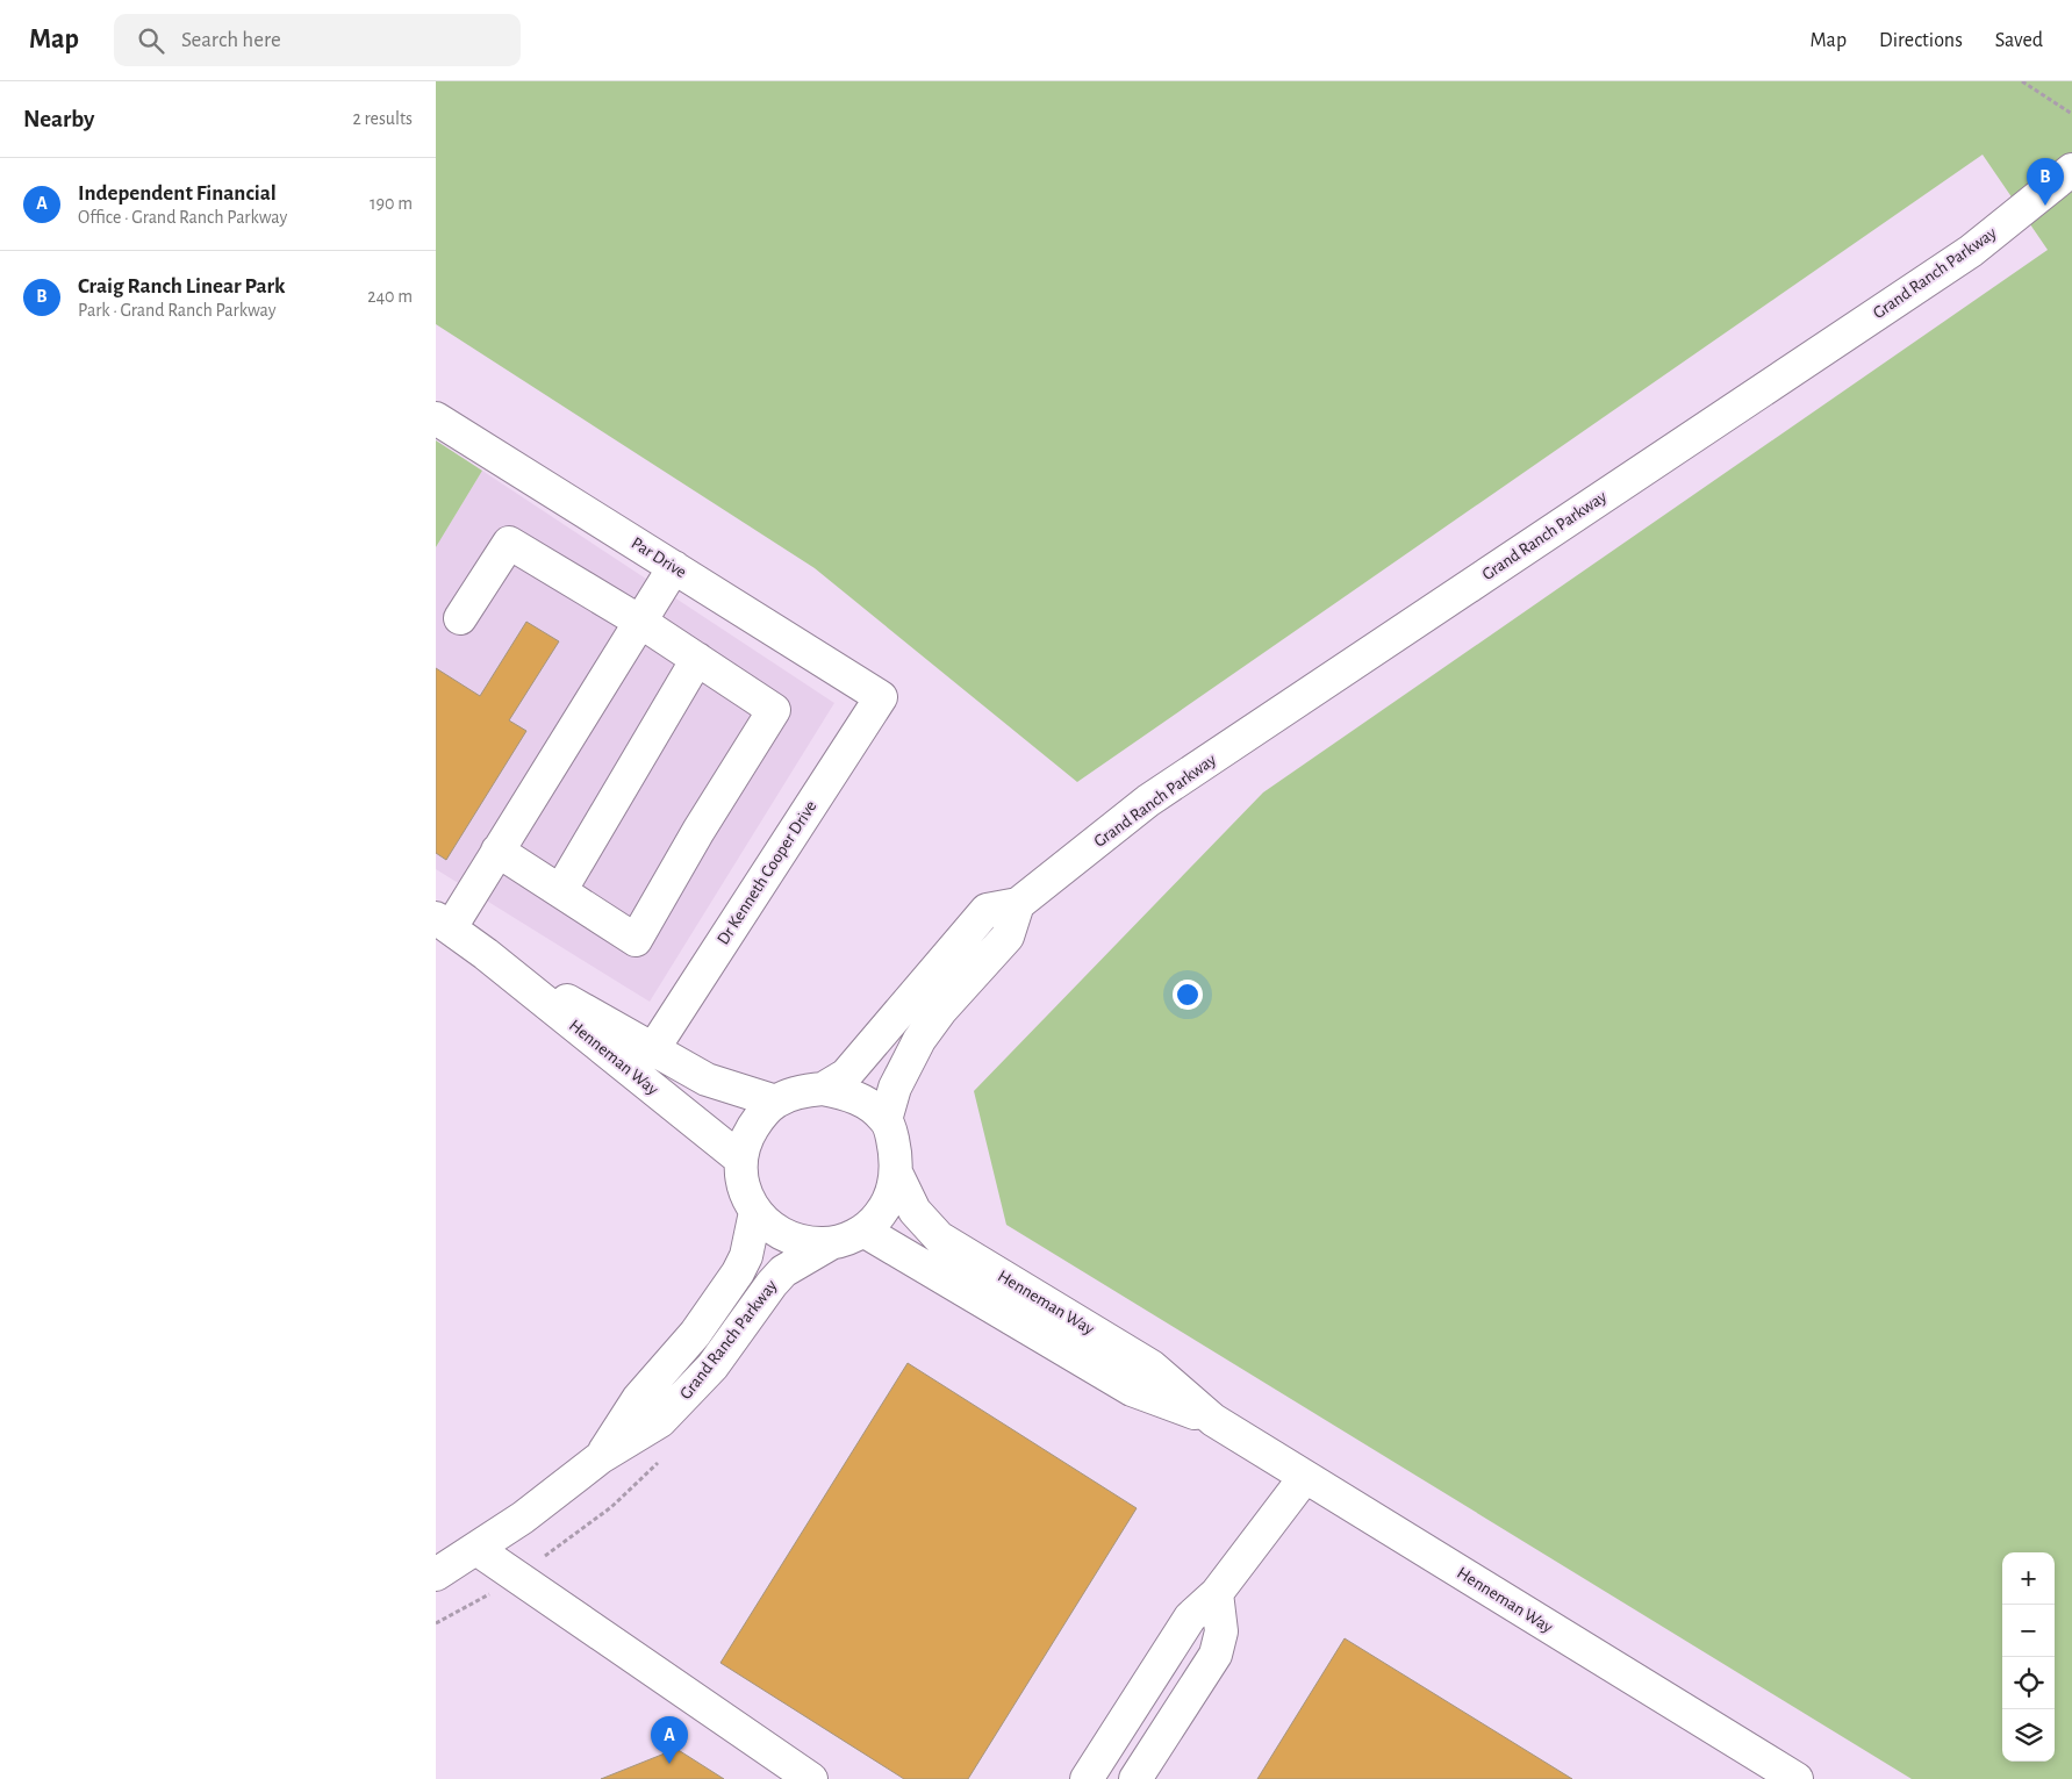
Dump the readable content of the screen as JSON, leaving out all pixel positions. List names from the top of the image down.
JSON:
{
  "streets": {
    "street": [
      "Grand Ranch Parkway",
      "Par Drive",
      "Dr Kenneth Cooper Drive",
      "Henneman Way"
    ]
  },
  "crossings": [
    ["Grand Ranch Parkway", "Henneman Way"],
    ["Par Drive", "Dr Kenneth Cooper Drive"],
    ["Dr Kenneth Cooper Drive", "Henneman Way"]
  ],
  "page": {
    "header": "Map",
    "search": "Search here",
    "nav": ["Map", "Directions", "Saved"],
    "heading": ["Nearby", "2 results"],
    "list": [
      {
        "mark": "A",
        "name": "Independent Financial",
        "note": "Office · Grand Ranch Parkway",
        "value": "190 m"
      },
      {
        "mark": "B",
        "name": "Craig Ranch Linear Park",
        "note": "Park · Grand Ranch Parkway",
        "value": "240 m"
      }
    ],
    "pins": ["B", "A"],
    "map_buttons": ["+", "−"]
  }
}
